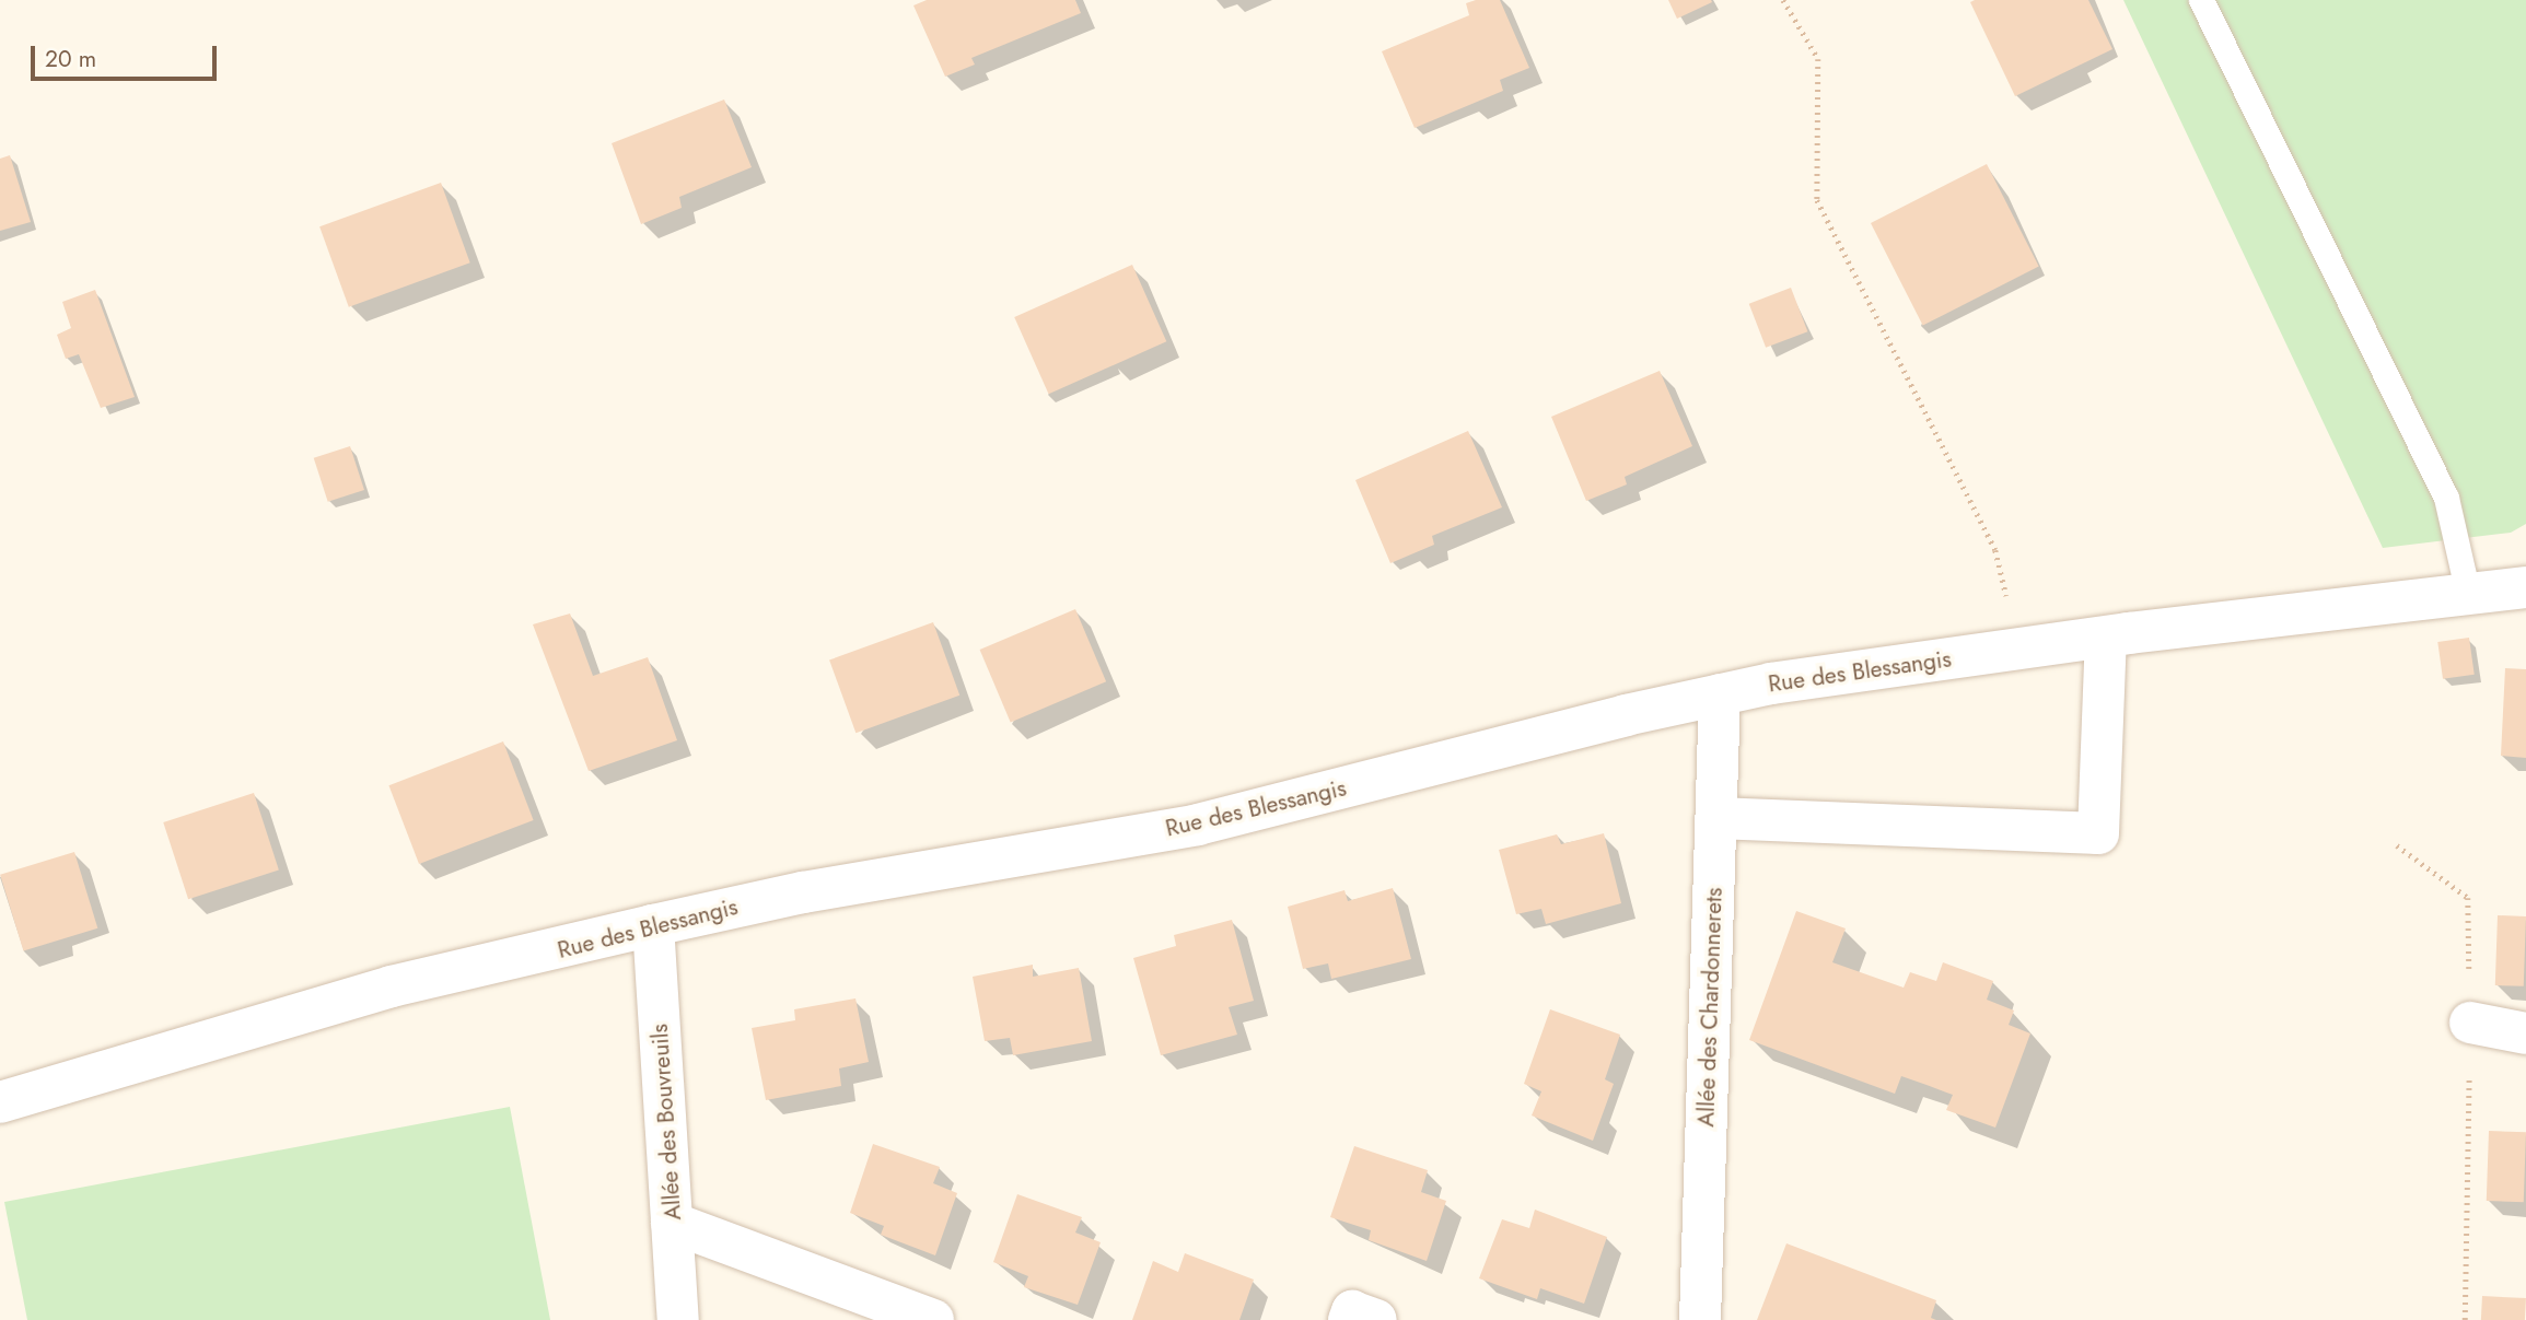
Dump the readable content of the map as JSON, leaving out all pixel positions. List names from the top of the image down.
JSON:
{
  "streets": {
    "street": ["Rue des Blessangis", "Allée des Chardonnerets", "Allée des Bouvreuils"]
  },
  "crossings": [
    ["Rue des Blessangis", "Allée des Chardonnerets"],
    ["Rue des Blessangis", "Allée des Bouvreuils"]
  ],
  "scale_bar": "20 m"
}
